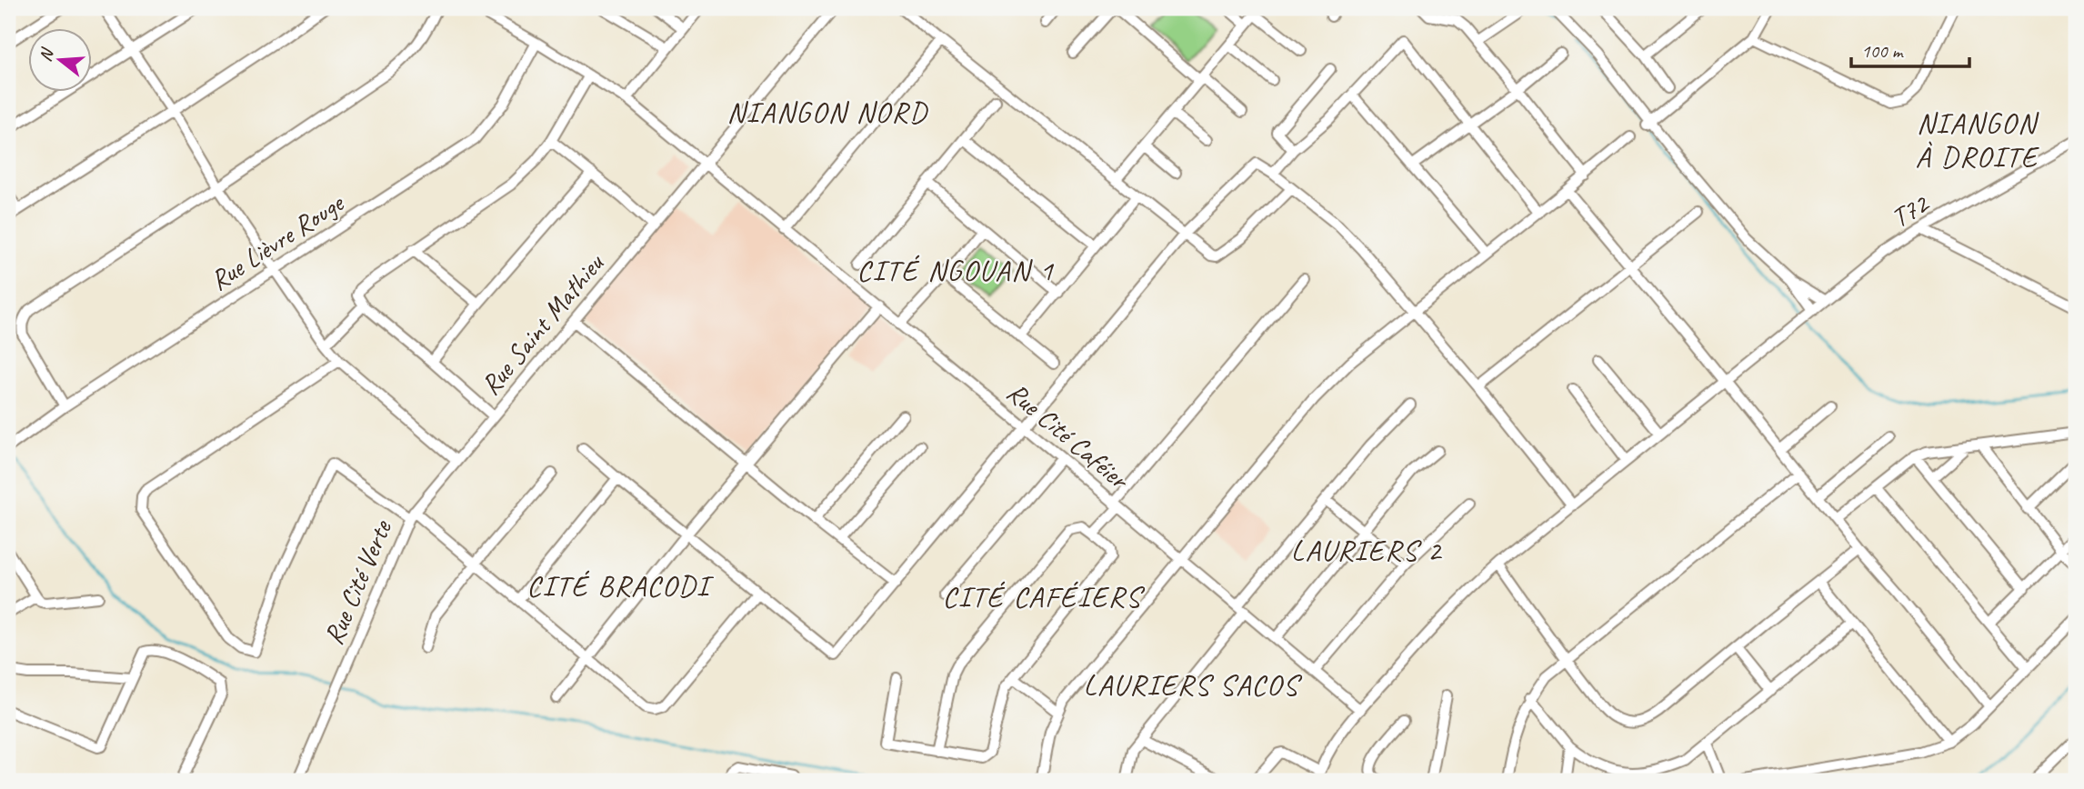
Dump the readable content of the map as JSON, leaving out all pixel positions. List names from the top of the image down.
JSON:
{
  "streets": {
    "street": [
      "T72",
      "Rue Lièvre Rouge",
      "Rue Saint Mathieu",
      "Rue Cité Caféier",
      "Rue Cité Verte"
    ]
  },
  "crossings": [
    ["T72", "Rue Cité Caféier"],
    ["Rue Lièvre Rouge", "Rue Cité Caféier"],
    ["Rue Saint Mathieu", "Rue Cité Caféier"],
    ["Rue Saint Mathieu", "Rue Cité Verte"]
  ],
  "districts": [
    "NIANGON NORD",
    "NIANGON À DROITE",
    "CITÉ NGOUAN 1",
    "LAURIERS 2",
    "CITÉ BRACODI",
    "CITÉ CAFÉIERS",
    "LAURIERS SACOS"
  ],
  "scale_bar": "100 m",
  "north": "left"
}
